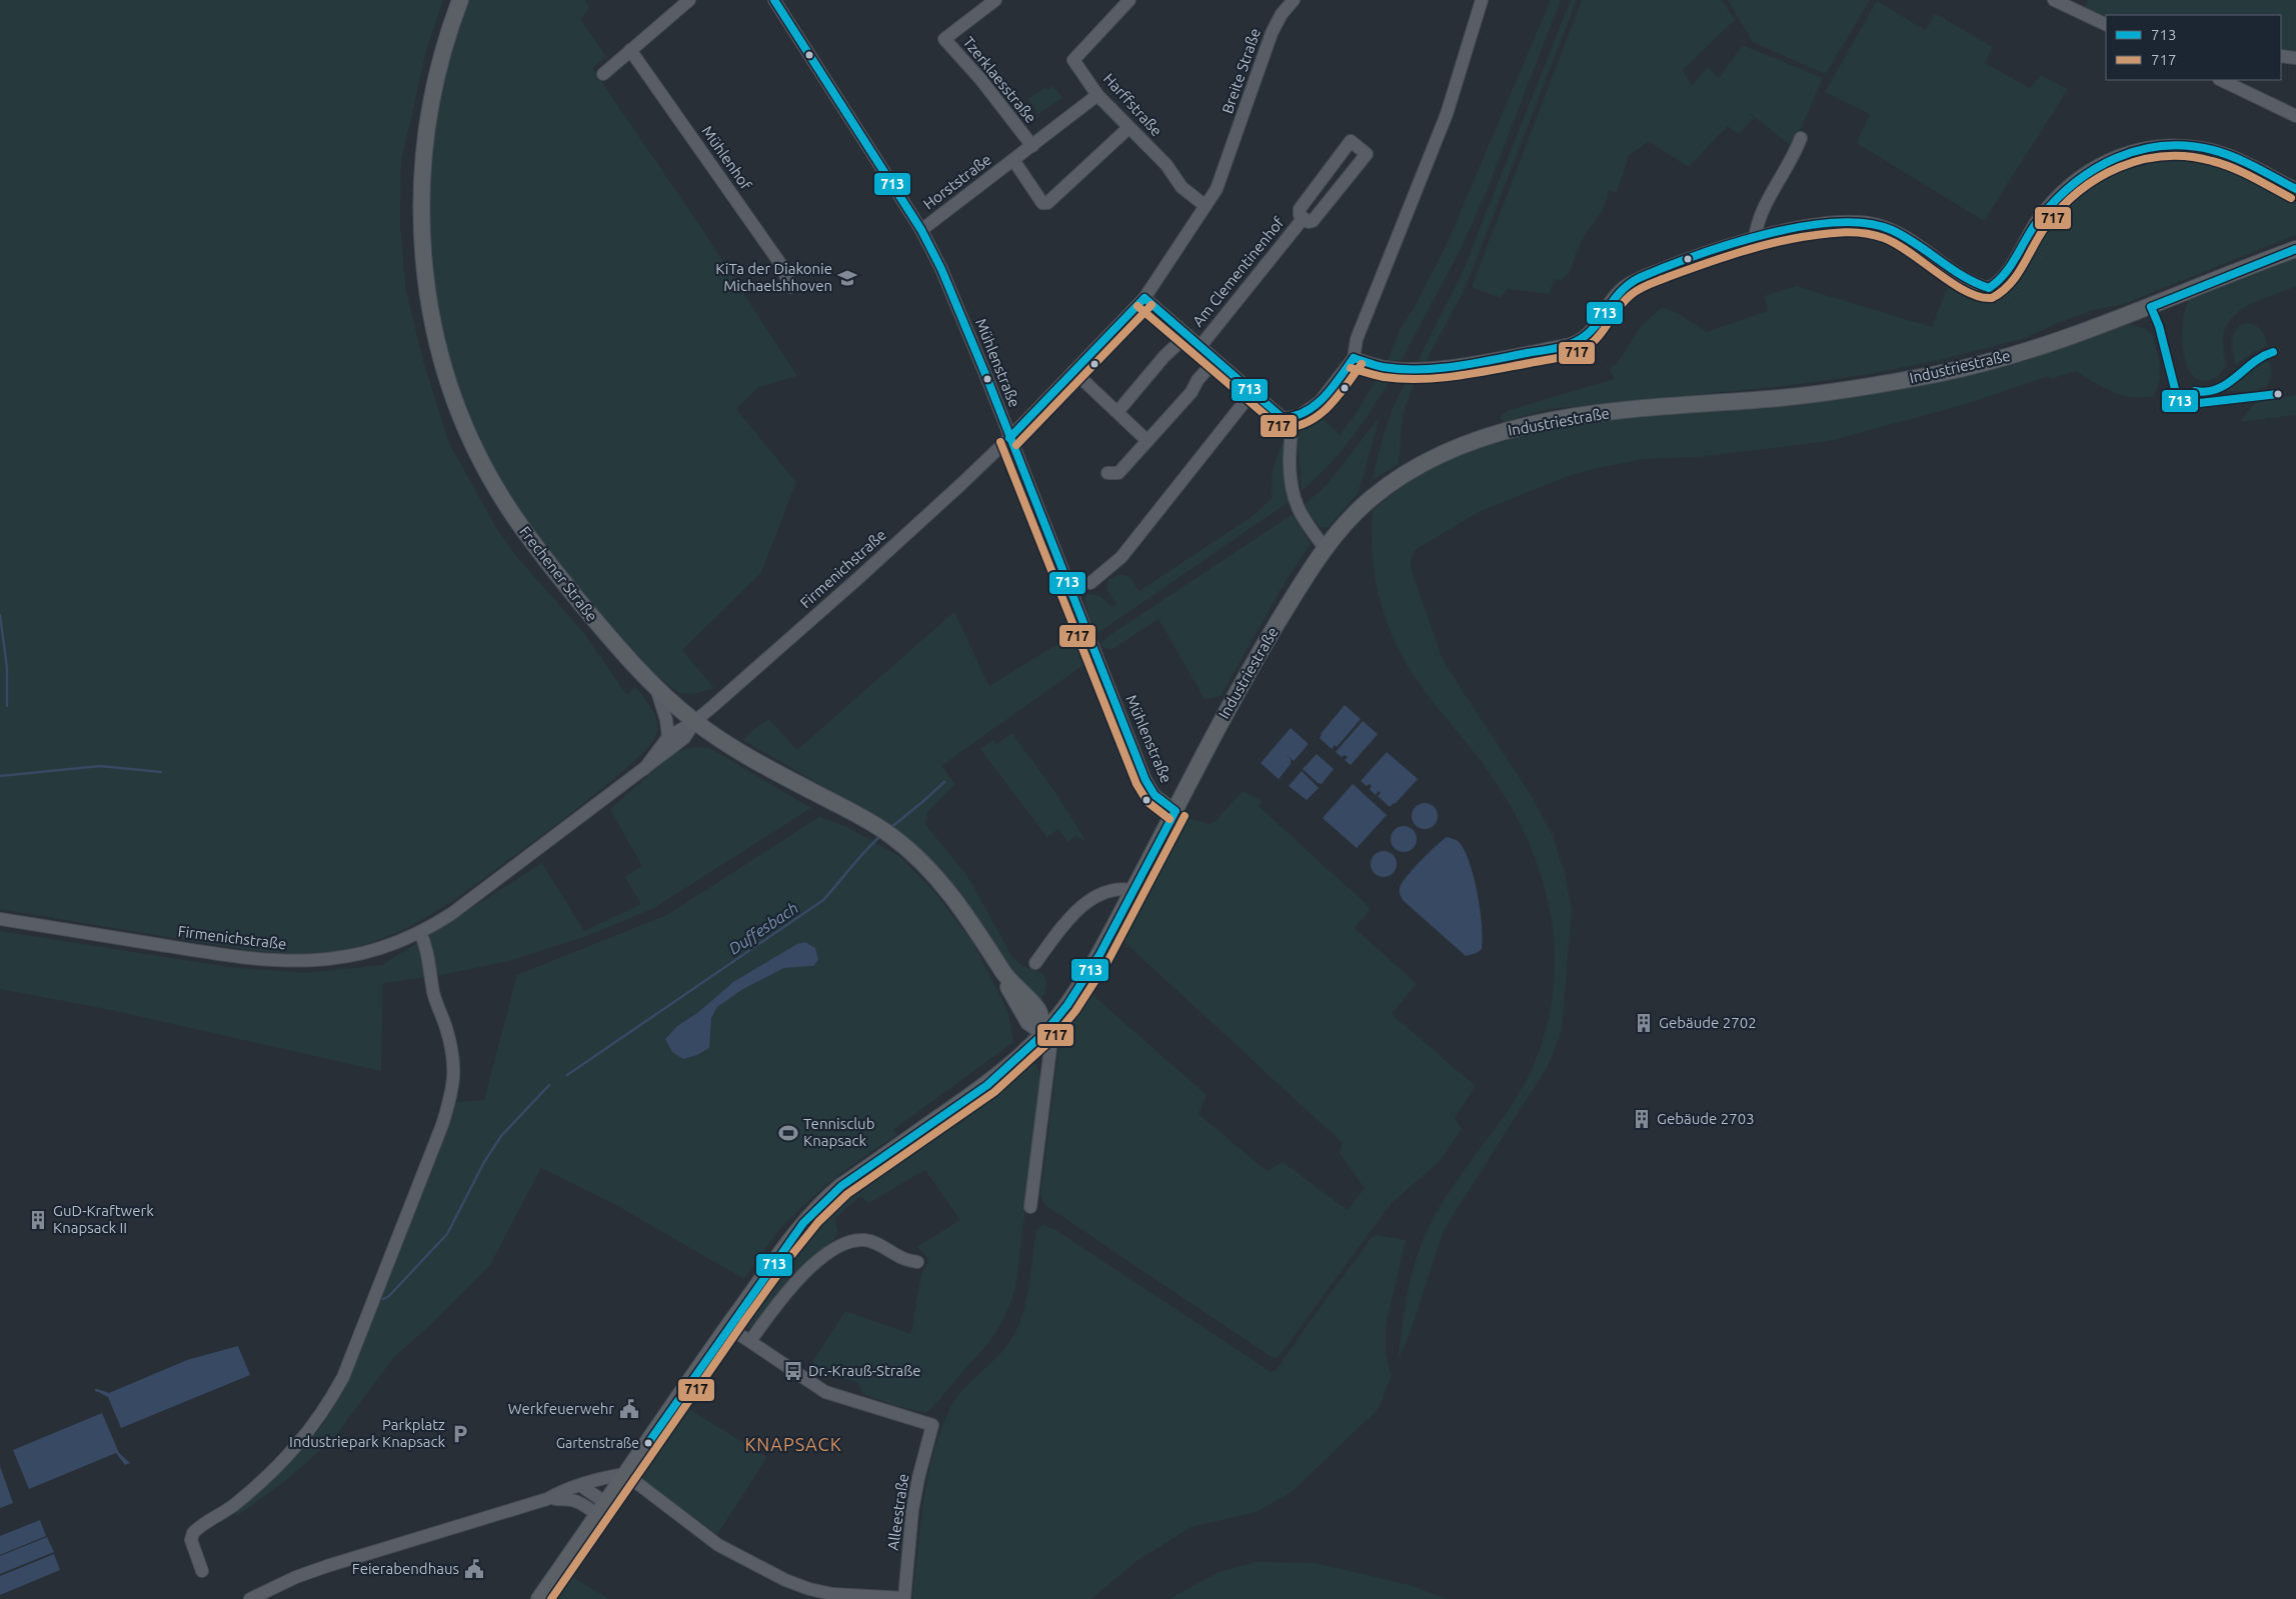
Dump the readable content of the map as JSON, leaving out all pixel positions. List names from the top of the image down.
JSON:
{
  "streets": {
    "main road": ["Industriestraße", "Frechener Straße"],
    "street": [
      "Breite Straße",
      "Tzerklaesstraße",
      "Harffstraße",
      "Mühlenhof",
      "Horststraße",
      "Am Clementinenhof",
      "Mühlenstraße",
      "Firmenichstraße",
      "Alleestraße"
    ]
  },
  "crossings": [
    ["Breite Straße", "Harffstraße"],
    ["Breite Straße", "Mühlenstraße"],
    ["Breite Straße", "Firmenichstraße"],
    ["Tzerklaesstraße", "Horststraße"],
    ["Harffstraße", "Horststraße"],
    ["Horststraße", "Mühlenstraße"],
    ["Mühlenstraße", "Industriestraße"],
    ["Mühlenstraße", "Firmenichstraße"],
    ["Industriestraße", "Frechener Straße"],
    ["Firmenichstraße", "Frechener Straße"]
  ],
  "districts": ["KNAPSACK"],
  "water": ["Duffesbach"],
  "places": {
    "school or university": ["KiTa der Diakonie Michaelshhoven"],
    "building": ["Gebäude 2702", "Gebäude 2703", "GuD-Kraftwerk Knapsack II"],
    "sports": ["Tennisclub Knapsack"],
    "bus stop": ["Dr.-Krauß-Straße"],
    "public building": ["Werkfeuerwehr", "Feierabendhaus"],
    "parking": ["Parkplatz Industriepark Knapsack"],
    "other": ["Gartenstraße"]
  },
  "lines": ["transit line 713", "transit line 717"],
  "legend": ["713", "717"]
}
